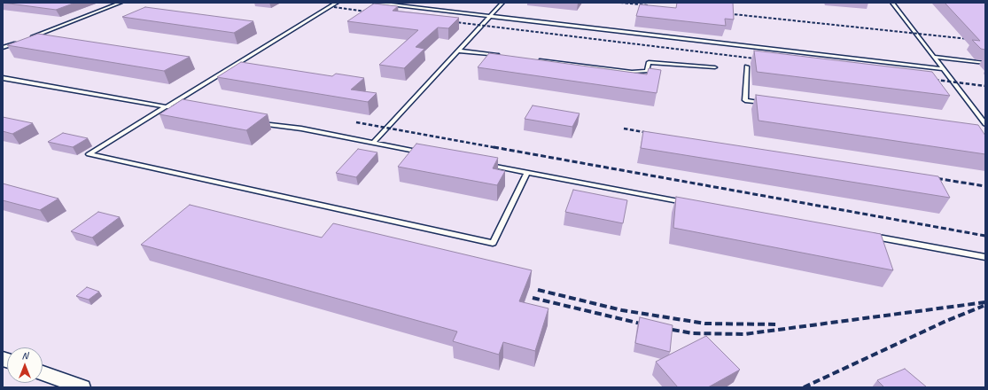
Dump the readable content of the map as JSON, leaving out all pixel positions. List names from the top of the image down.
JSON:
{
  "north": "top"
}
